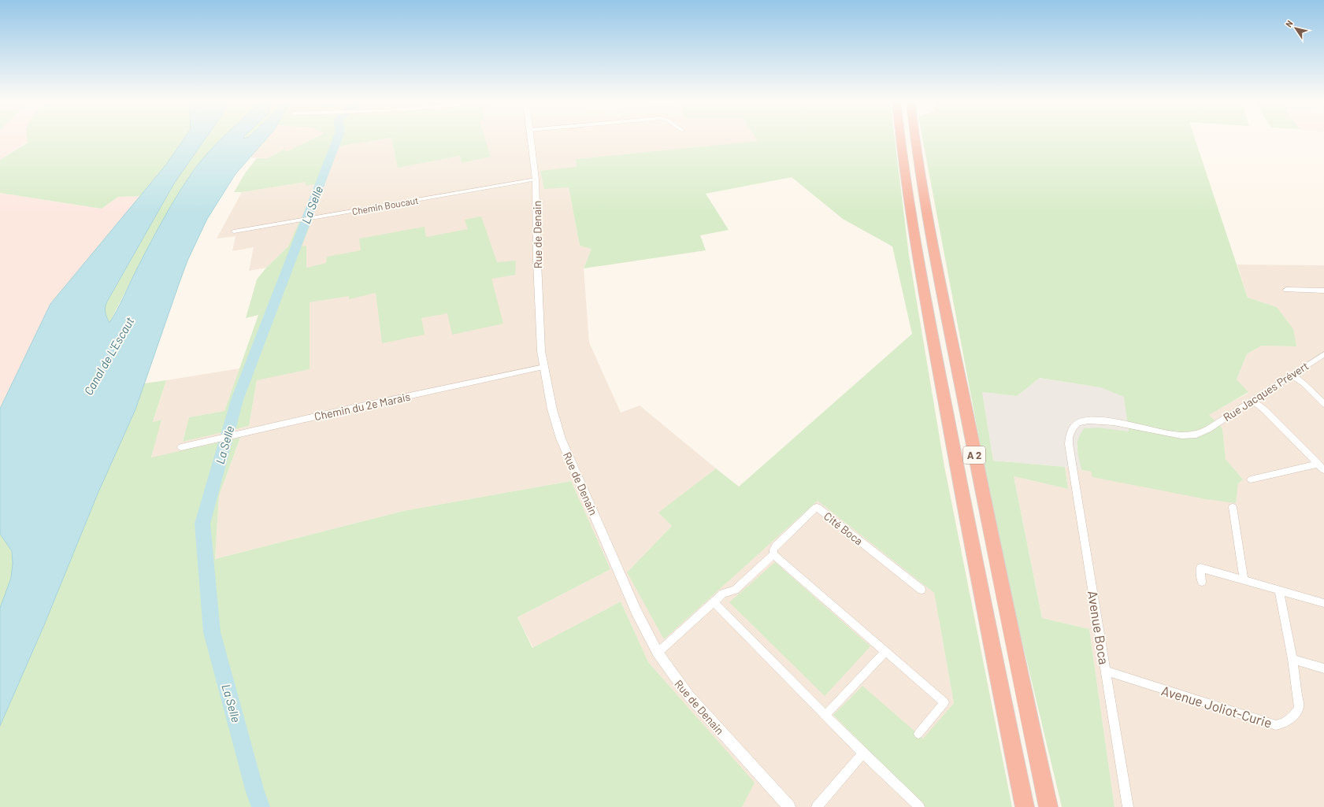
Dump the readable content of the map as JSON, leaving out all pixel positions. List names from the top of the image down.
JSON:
{
  "streets": {
    "highway": ["A 2"],
    "street": [
      "Chemin Boucaut",
      "Rue de Denain",
      "Rue Jacques Prévert",
      "Chemin du 2e Marais",
      "Cité Boca",
      "Avenue Boca",
      "Avenue Joliot-Curie"
    ]
  },
  "crossings": [
    ["Chemin Boucaut", "Rue de Denain"],
    ["Rue de Denain", "Chemin du 2e Marais"],
    ["Rue de Denain", "Cité Boca"],
    ["Rue Jacques Prévert", "Avenue Boca"],
    ["Avenue Boca", "Avenue Joliot-Curie"]
  ],
  "water": ["La Selle", "Canal de L'Escaut"],
  "north": "top left"
}
